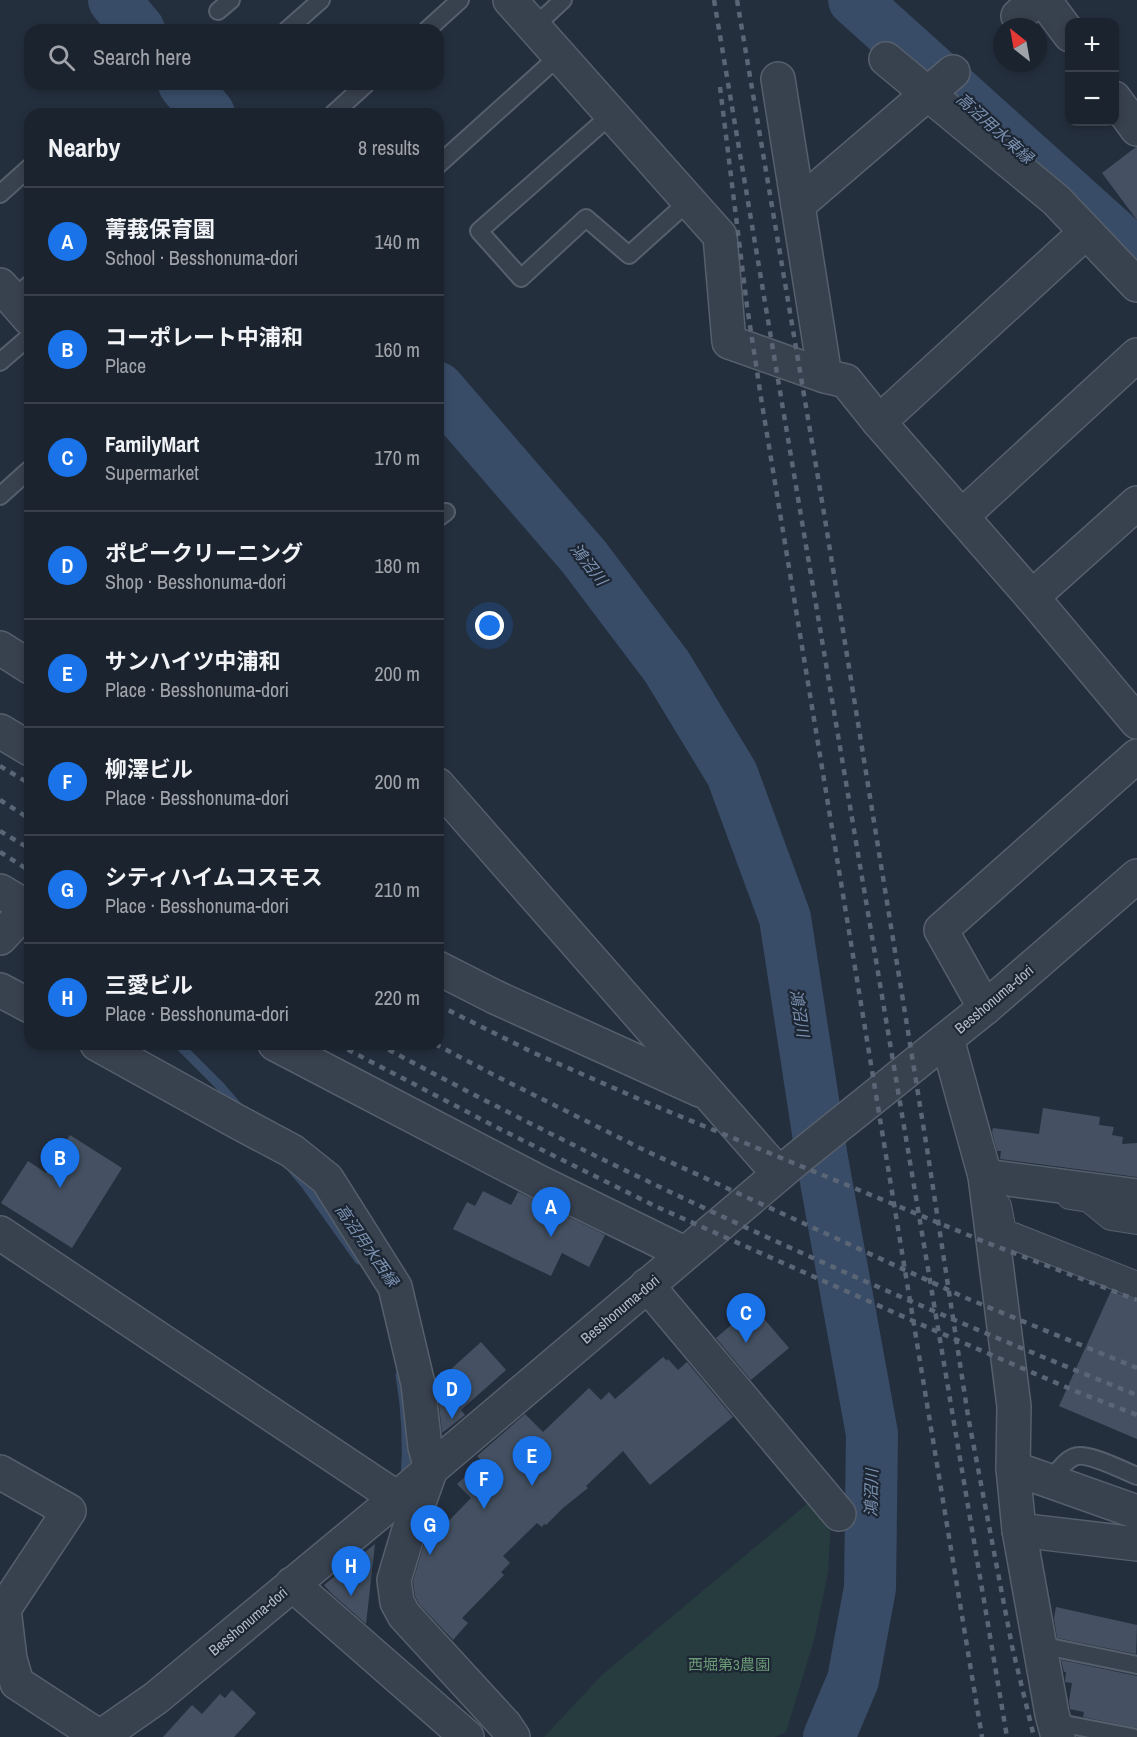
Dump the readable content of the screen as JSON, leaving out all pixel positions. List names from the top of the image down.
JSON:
{
  "streets": {
    "street": ["Besshonuma-dori"]
  },
  "water": ["高沼用水東縁", "鴻沼川", "高沼用水西縁"],
  "parks": ["西堀第3農園"],
  "north": "top left",
  "page": {
    "map_buttons": ["+", "−"],
    "search": "Search here",
    "heading": ["Nearby", "8 results"],
    "list": [
      {
        "mark": "A",
        "name": "菁莪保育園",
        "note": "School · Besshonuma-dori",
        "value": "140 m"
      },
      {
        "mark": "B",
        "name": "コーポレート中浦和",
        "note": "Place",
        "value": "160 m"
      },
      {
        "mark": "C",
        "name": "FamilyMart",
        "note": "Supermarket",
        "value": "170 m"
      },
      {
        "mark": "D",
        "name": "ポピークリーニング",
        "note": "Shop · Besshonuma-dori",
        "value": "180 m"
      },
      {
        "mark": "E",
        "name": "サンハイツ中浦和",
        "note": "Place · Besshonuma-dori",
        "value": "200 m"
      },
      {
        "mark": "F",
        "name": "柳澤ビル",
        "note": "Place · Besshonuma-dori",
        "value": "200 m"
      },
      {
        "mark": "G",
        "name": "シティハイムコスモス",
        "note": "Place · Besshonuma-dori",
        "value": "210 m"
      },
      {
        "mark": "H",
        "name": "三愛ビル",
        "note": "Place · Besshonuma-dori",
        "value": "220 m"
      }
    ],
    "pins": [
      "B",
      "A",
      "C",
      "D",
      "E",
      "F",
      "G",
      "H"
    ]
  }
}
